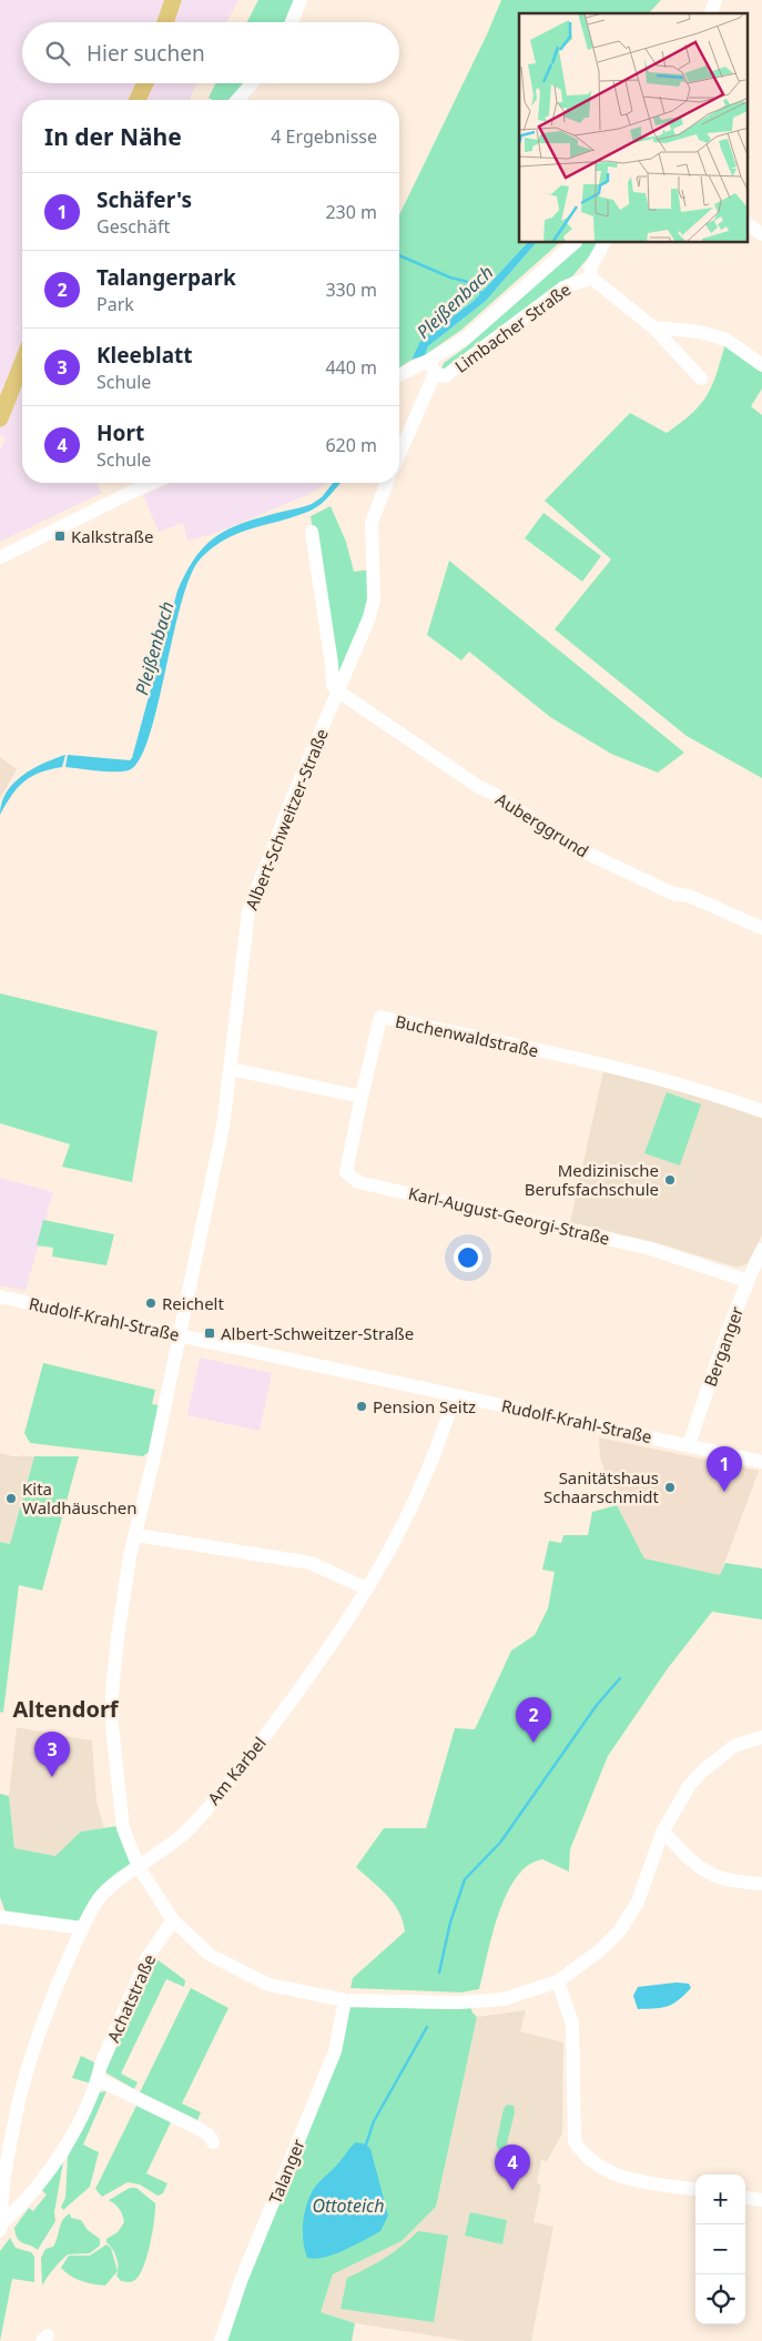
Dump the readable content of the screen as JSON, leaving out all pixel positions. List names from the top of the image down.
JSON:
{
  "streets": {
    "street": [
      "Limbacher Straße",
      "Albert-Schweitzer-Straße",
      "Auberggrund",
      "Buchenwaldstraße",
      "Karl-August-Georgi-Straße",
      "Rudolf-Krahl-Straße",
      "Berganger",
      "Am Karbel",
      "Achatstraße",
      "Talanger"
    ]
  },
  "crossings": [
    ["Albert-Schweitzer-Straße", "Auberggrund"],
    ["Albert-Schweitzer-Straße", "Rudolf-Krahl-Straße"],
    ["Albert-Schweitzer-Straße", "Am Karbel"],
    ["Albert-Schweitzer-Straße", "Achatstraße"],
    ["Albert-Schweitzer-Straße", "Talanger"],
    ["Buchenwaldstraße", "Karl-August-Georgi-Straße"],
    ["Karl-August-Georgi-Straße", "Berganger"],
    ["Rudolf-Krahl-Straße", "Berganger"],
    ["Rudolf-Krahl-Straße", "Am Karbel"],
    ["Am Karbel", "Achatstraße"]
  ],
  "districts": ["Altendorf"],
  "water": ["Pleißenbach", "Ottoteich"],
  "places": {
    "transit": ["Kalkstraße", "Albert-Schweitzer-Straße"],
    "other": [
      "Medizinische Berufsfachschule",
      "Reichelt",
      "Pension Seitz",
      "Sanitätshaus Schaarschmidt",
      "Kita Waldhäuschen"
    ]
  },
  "page": {
    "search": "Hier suchen",
    "heading": ["In der Nähe", "4 Ergebnisse"],
    "list": [
      {
        "mark": "1",
        "name": "Schäfer's",
        "note": "Geschäft",
        "value": "230 m"
      },
      {
        "mark": "2",
        "name": "Talangerpark",
        "note": "Park",
        "value": "330 m"
      },
      {
        "mark": "3",
        "name": "Kleeblatt",
        "note": "Schule",
        "value": "440 m"
      },
      {
        "mark": "4",
        "name": "Hort",
        "note": "Schule",
        "value": "620 m"
      }
    ],
    "pins": [
      "1",
      "2",
      "3",
      "4"
    ],
    "map_buttons": ["+", "−"]
  }
}
